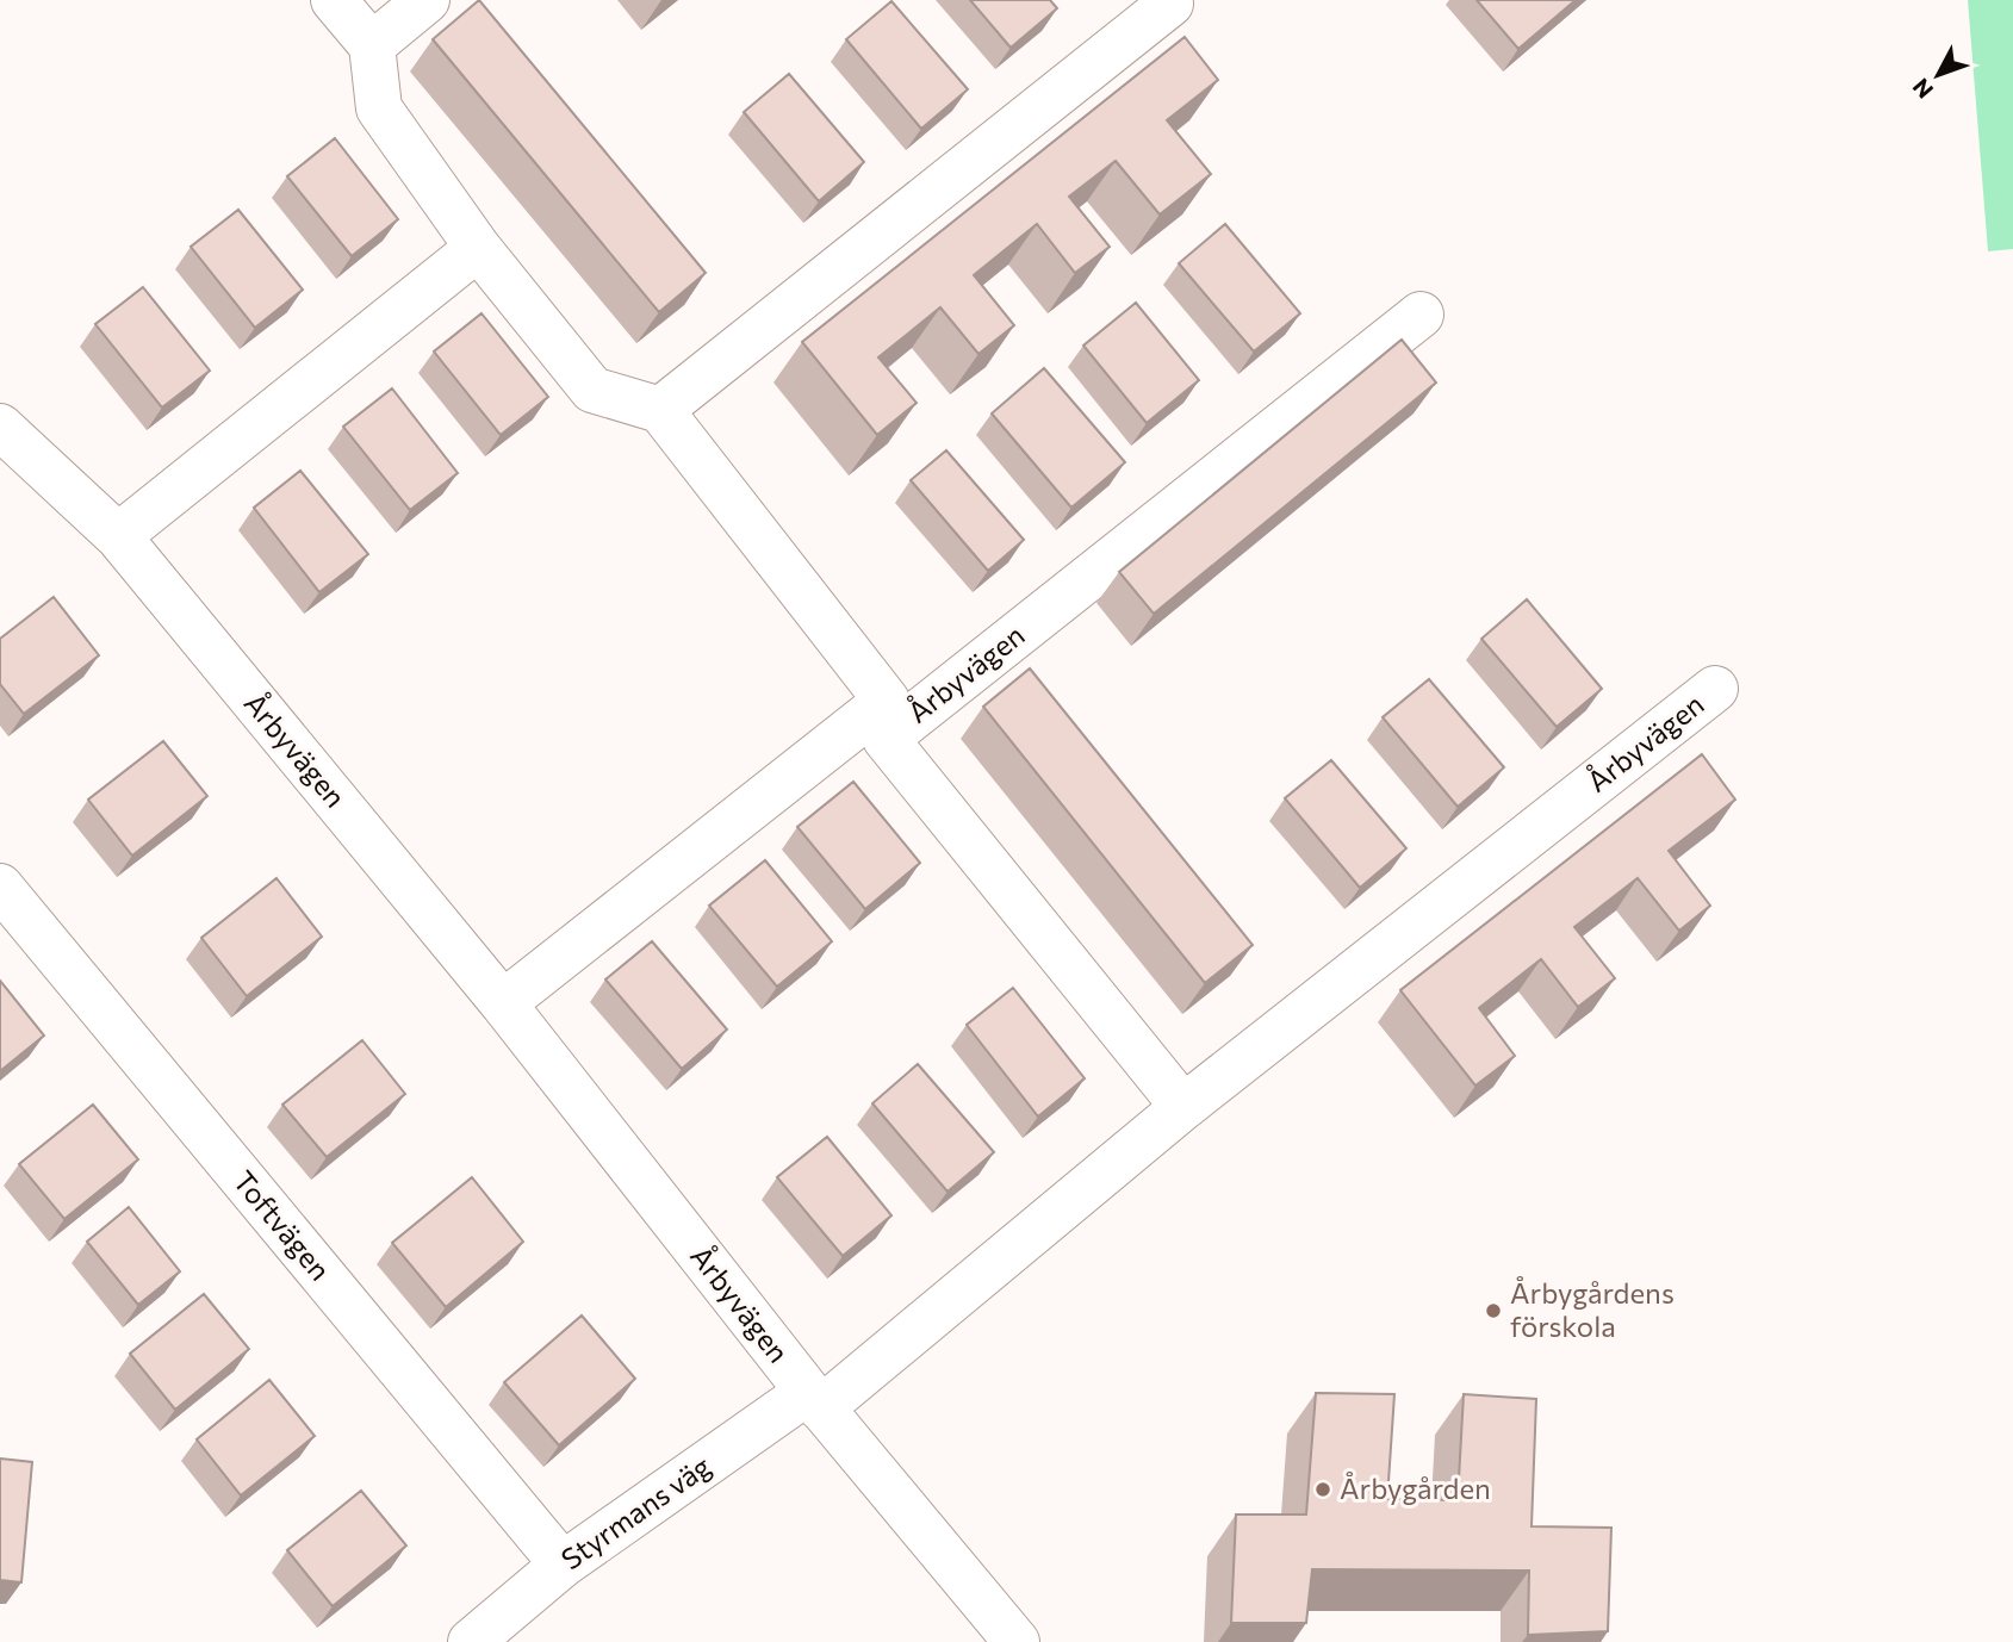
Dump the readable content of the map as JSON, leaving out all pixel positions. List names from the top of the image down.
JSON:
{
  "streets": {
    "street": ["Årbyvägen", "Toftvägen", "Styrmans väg"]
  },
  "crossings": [
    ["Årbyvägen", "Styrmans väg"],
    ["Toftvägen", "Styrmans väg"]
  ],
  "places": ["Årbygårdens förskola", "Årbygården"],
  "north": "bottom left"
}
